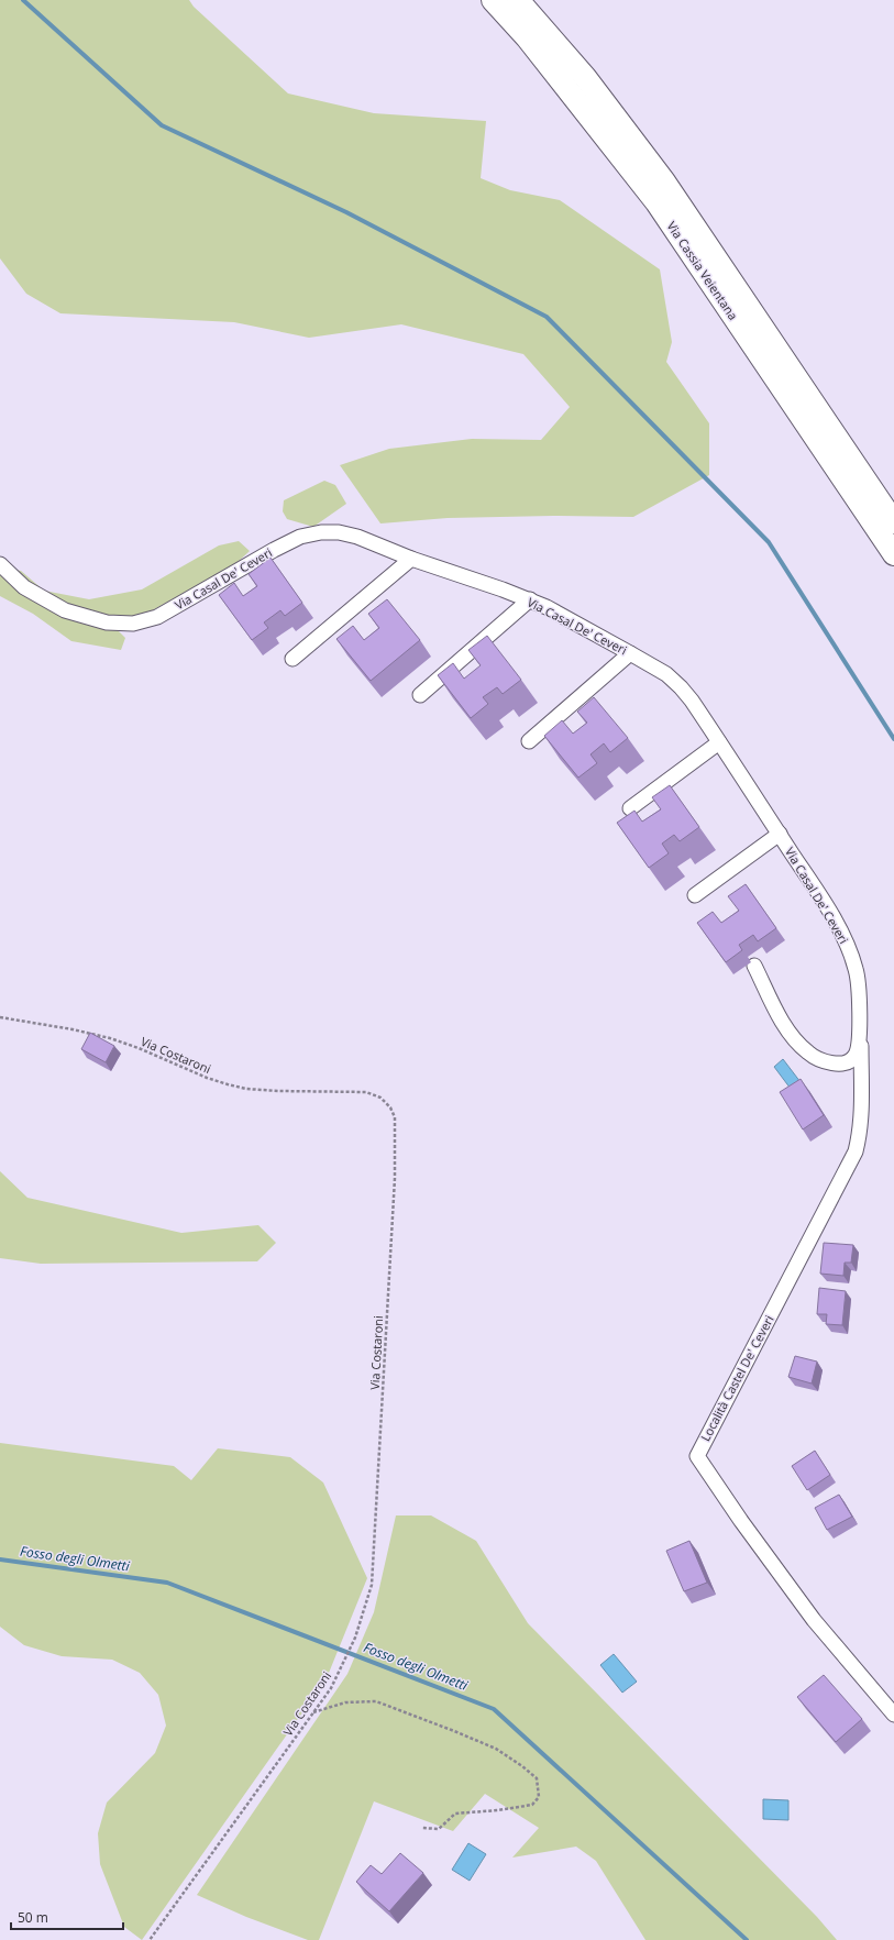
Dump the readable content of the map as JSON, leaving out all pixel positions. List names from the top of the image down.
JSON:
{
  "streets": {
    "highway": ["Via Cassia Veientana"],
    "street": ["Via Casal De' Ceveri", "Località Castel De' Ceveri"],
    "path": ["Via Costaroni"]
  },
  "crossings": [
    ["Via Casal De' Ceveri", "Località Castel De' Ceveri"]
  ],
  "water": ["Fosso degli Olmetti"],
  "scale_bar": "50 m"
}
